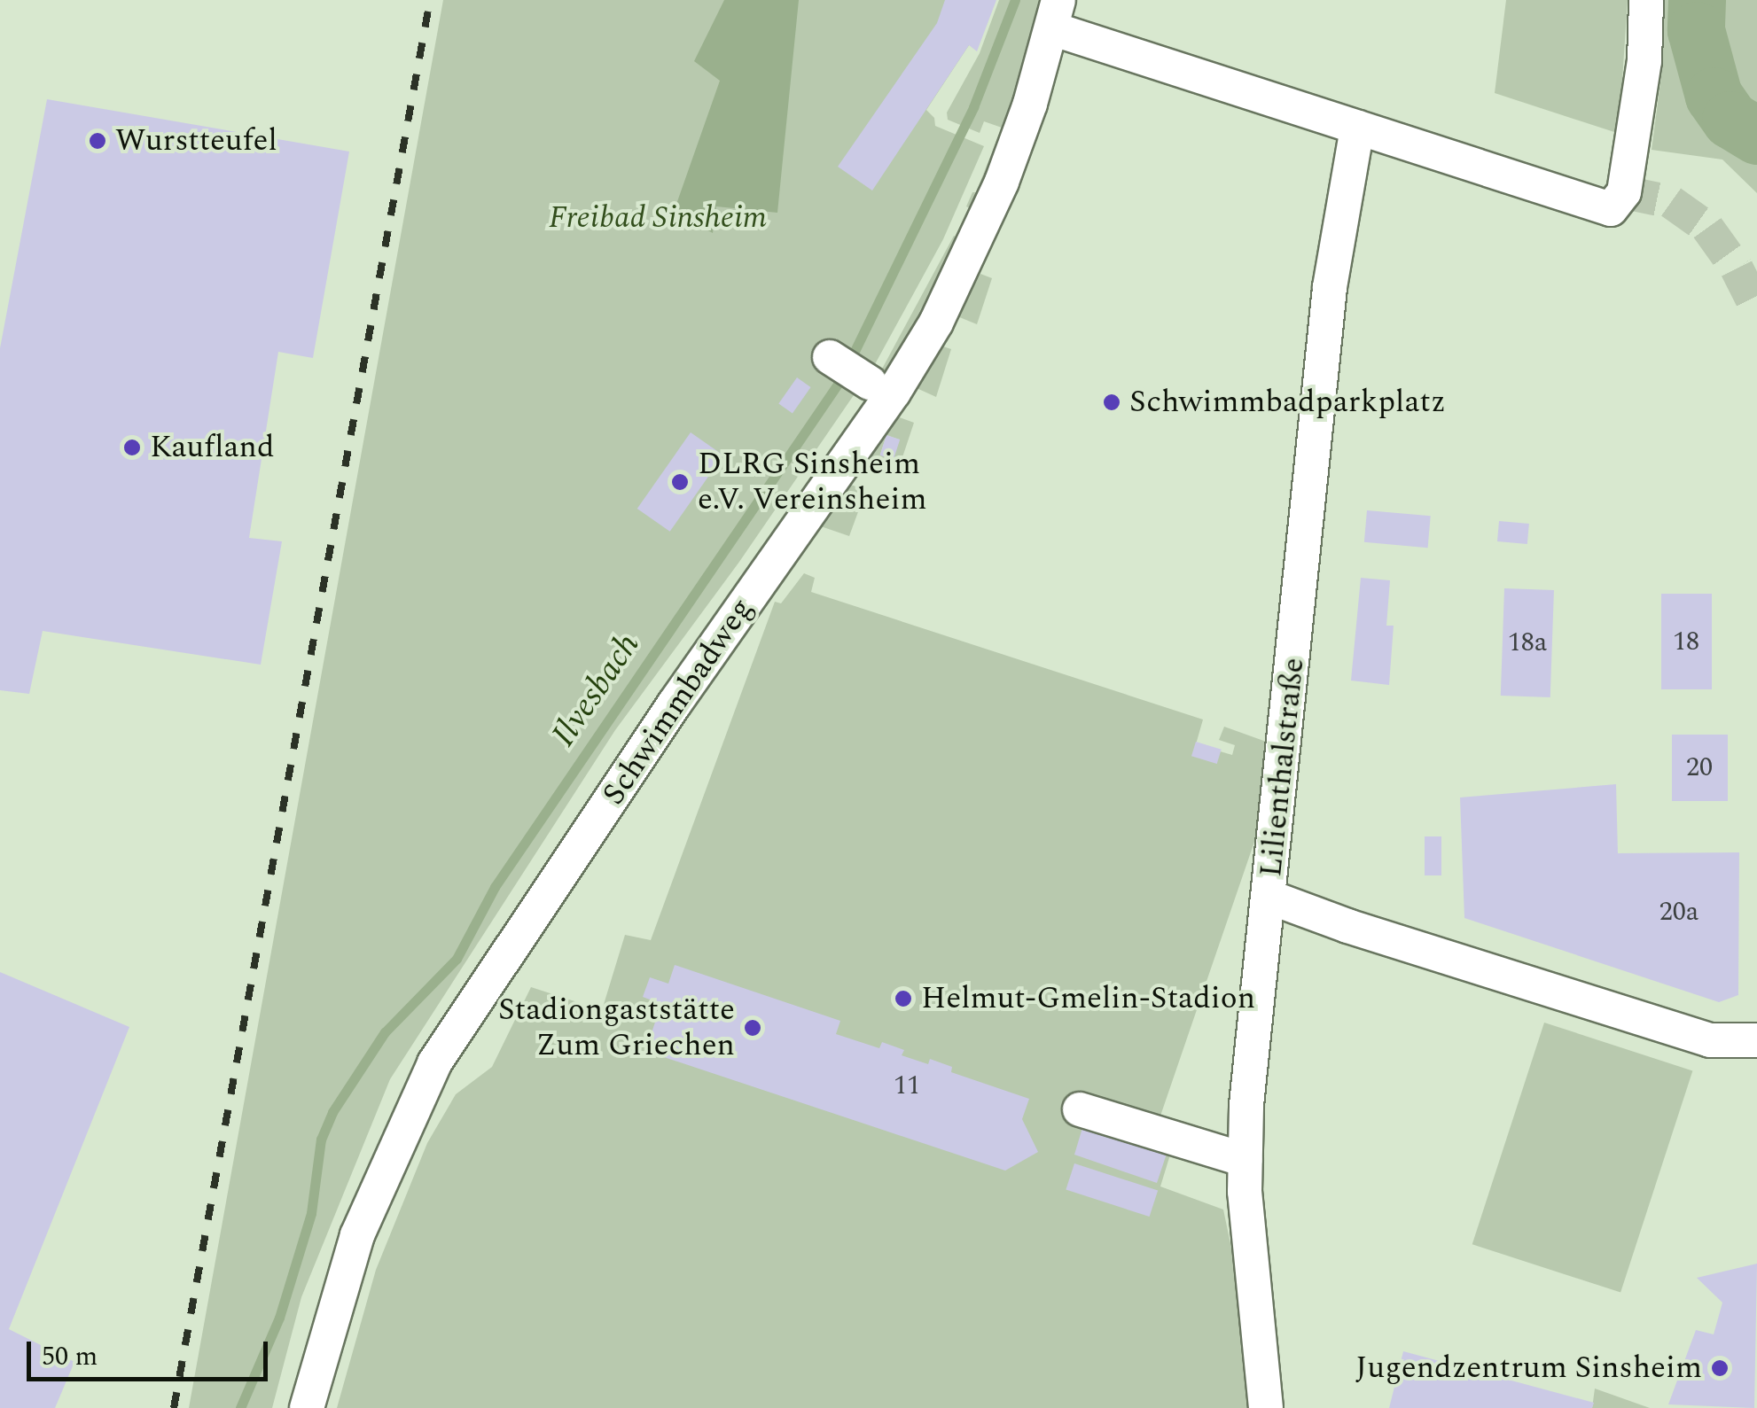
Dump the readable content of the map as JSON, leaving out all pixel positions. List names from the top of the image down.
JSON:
{
  "streets": {
    "street": ["Schwimmbadweg", "Lilienthalstraße"]
  },
  "water": ["Ilvesbach"],
  "parks": ["Freibad Sinsheim"],
  "places": [
    "Wurstteufel",
    "Schwimmbadparkplatz",
    "Kaufland",
    "DLRG Sinsheim e.V. Vereinsheim",
    "Helmut-Gmelin-Stadion",
    "Stadiongaststätte Zum Griechen",
    "Jugendzentrum Sinsheim"
  ],
  "house_numbers": [
    "18",
    "18a",
    "20",
    "20a",
    "11"
  ],
  "scale_bar": "50 m"
}
